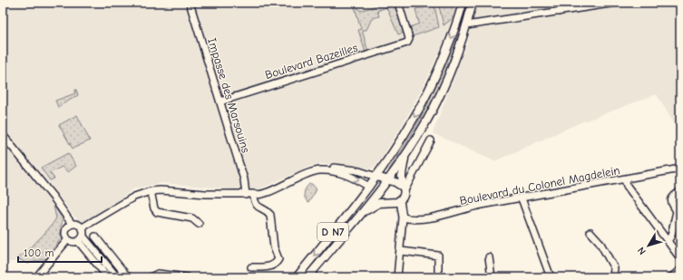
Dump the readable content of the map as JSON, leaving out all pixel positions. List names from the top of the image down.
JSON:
{
  "streets": {
    "main road": ["D N7"],
    "street": ["Boulevard Bazeilles", "Impasse des Marsouins", "Boulevard du Colonel Magdelein"]
  },
  "crossings": [
    ["Boulevard Bazeilles", "Impasse des Marsouins"]
  ],
  "scale_bar": "100 m",
  "north": "bottom left"
}
